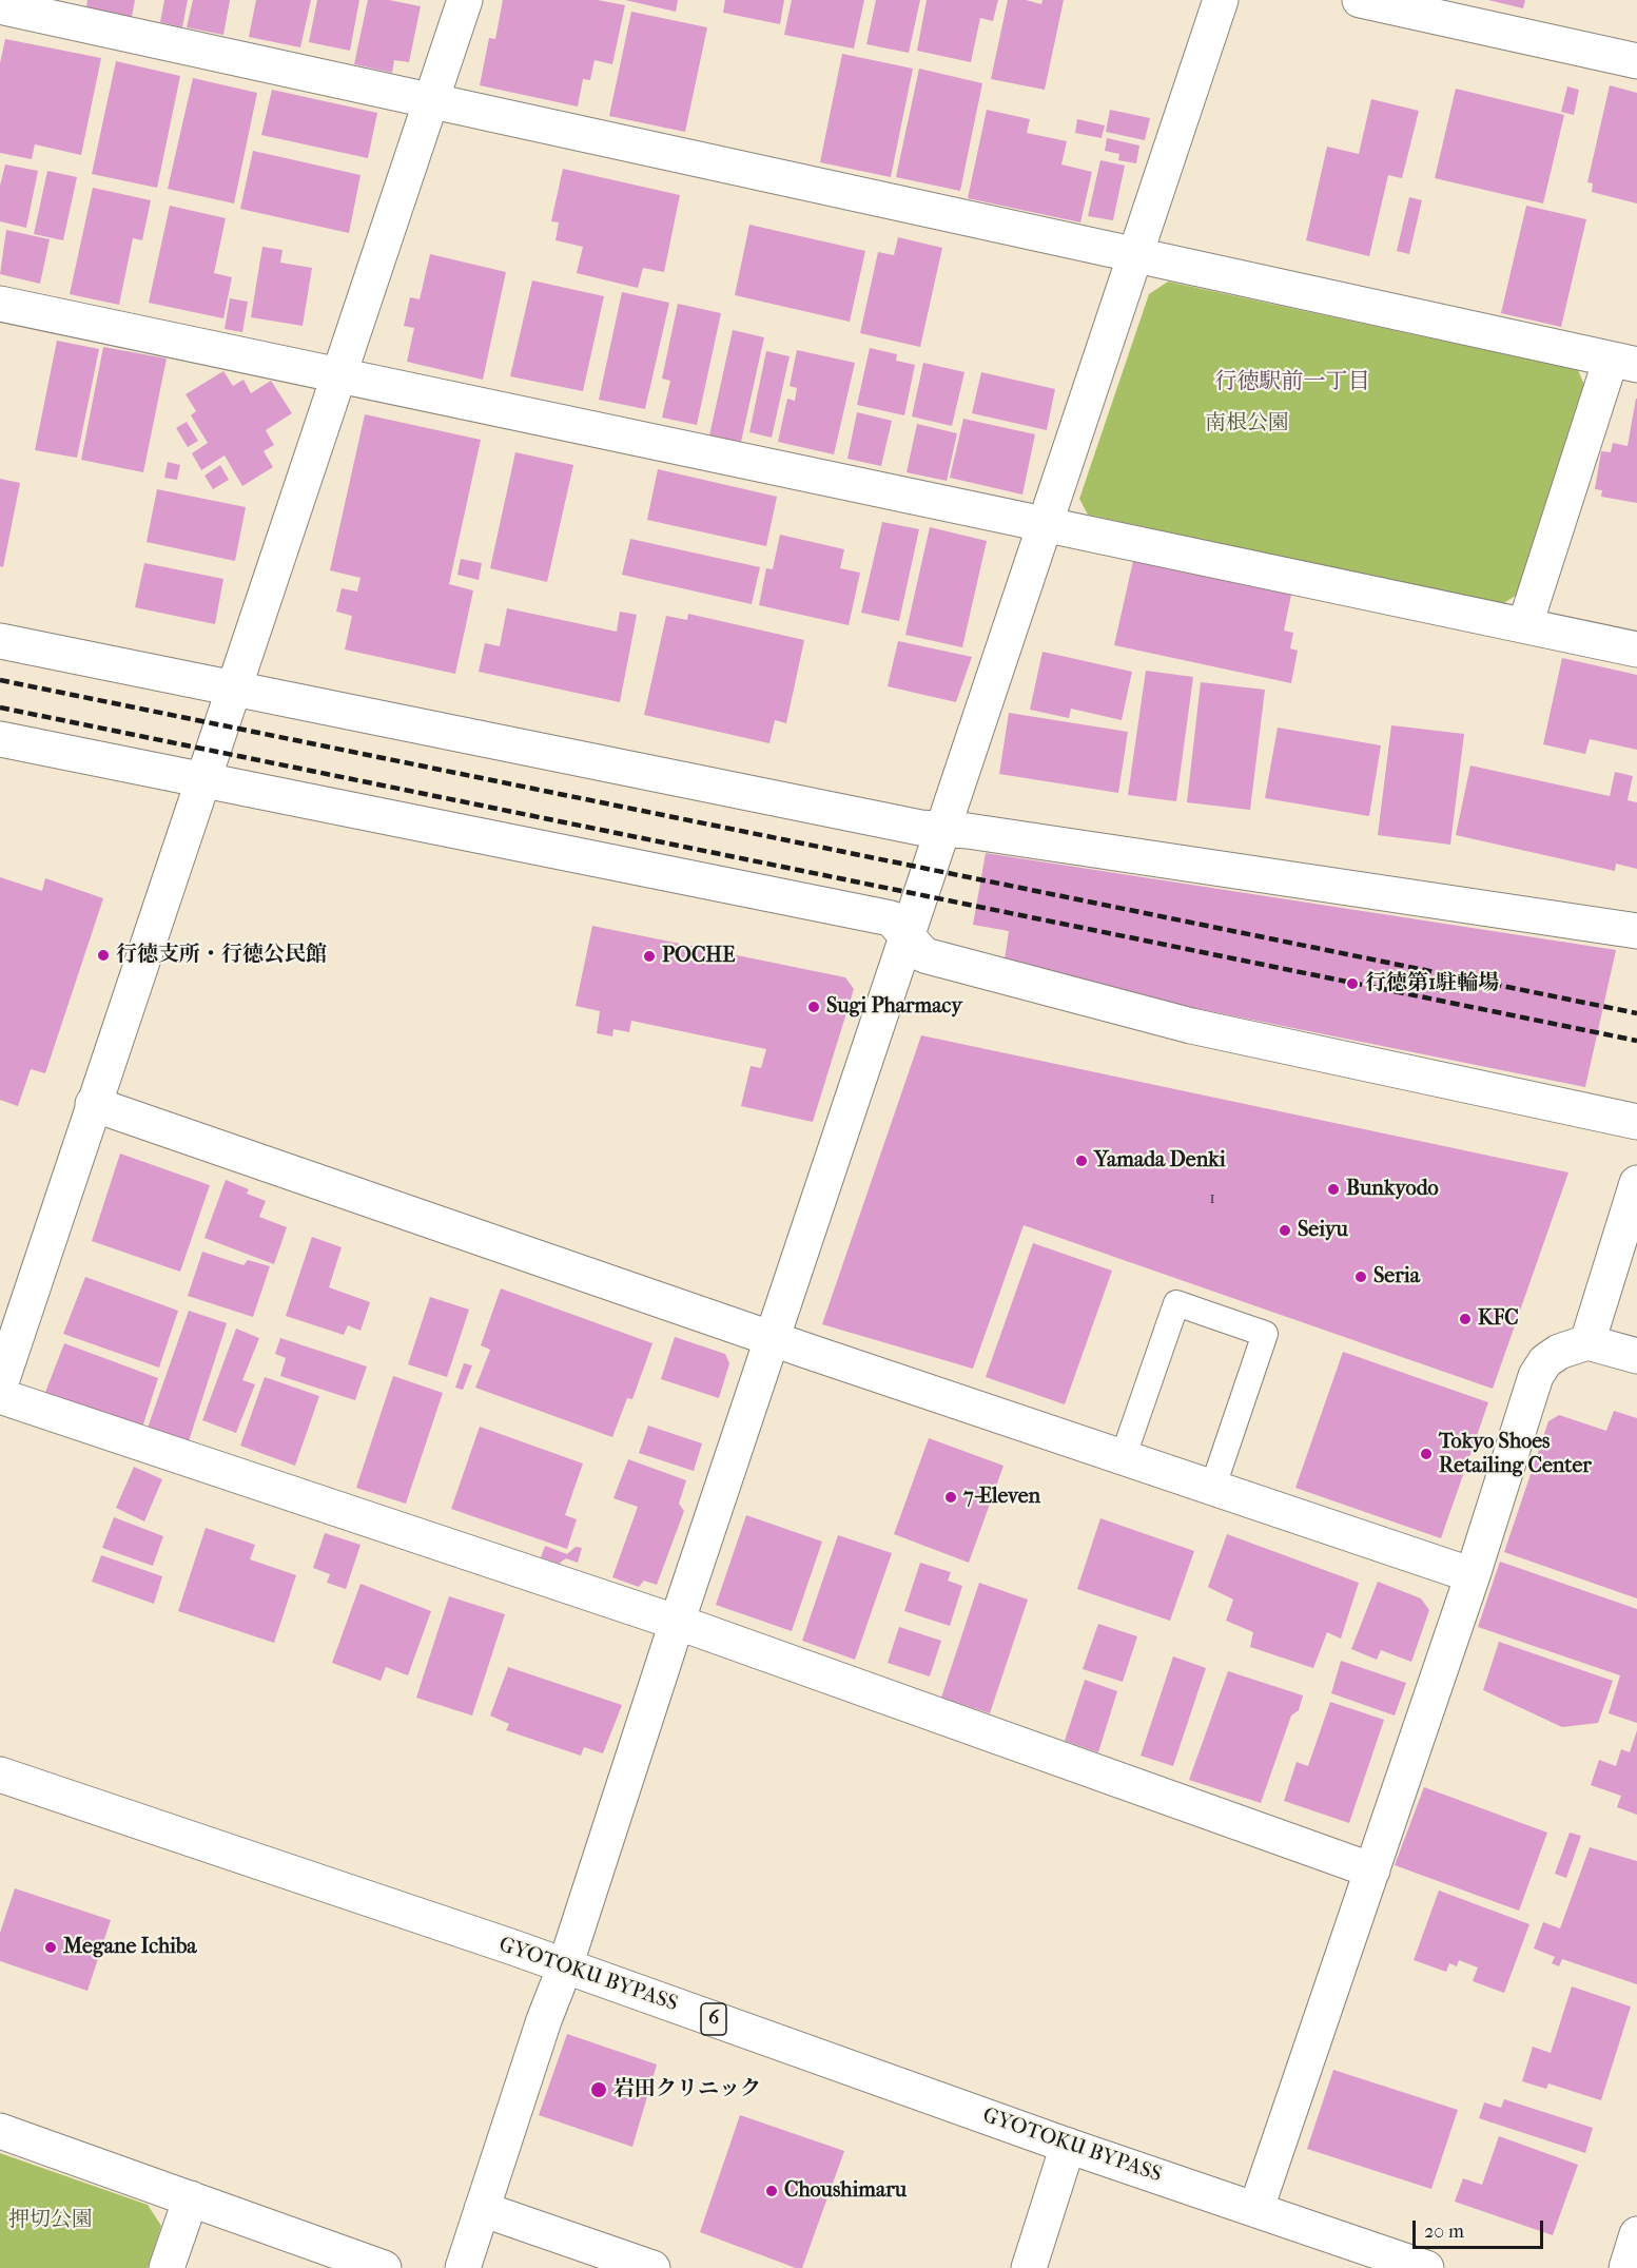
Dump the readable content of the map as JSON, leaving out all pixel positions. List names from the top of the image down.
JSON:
{
  "streets": {
    "street": ["GYOTOKU BYPASS", "6"]
  },
  "districts": ["行徳駅前一丁目"],
  "parks": ["南根公園", "押切公園"],
  "places": [
    "行徳支所・行徳公民館",
    "POCHE",
    "行徳第1駐輪場",
    "Sugi Pharmacy",
    "Yamada Denki",
    "Bunkyodo",
    "Seiyu",
    "Seria",
    "KFC",
    "Tokyo Shoes Retailing Center",
    "7-Eleven",
    "Megane Ichiba",
    "岩田クリニック",
    "Choushimaru"
  ],
  "house_numbers": ["1"],
  "scale_bar": "20 m"
}
